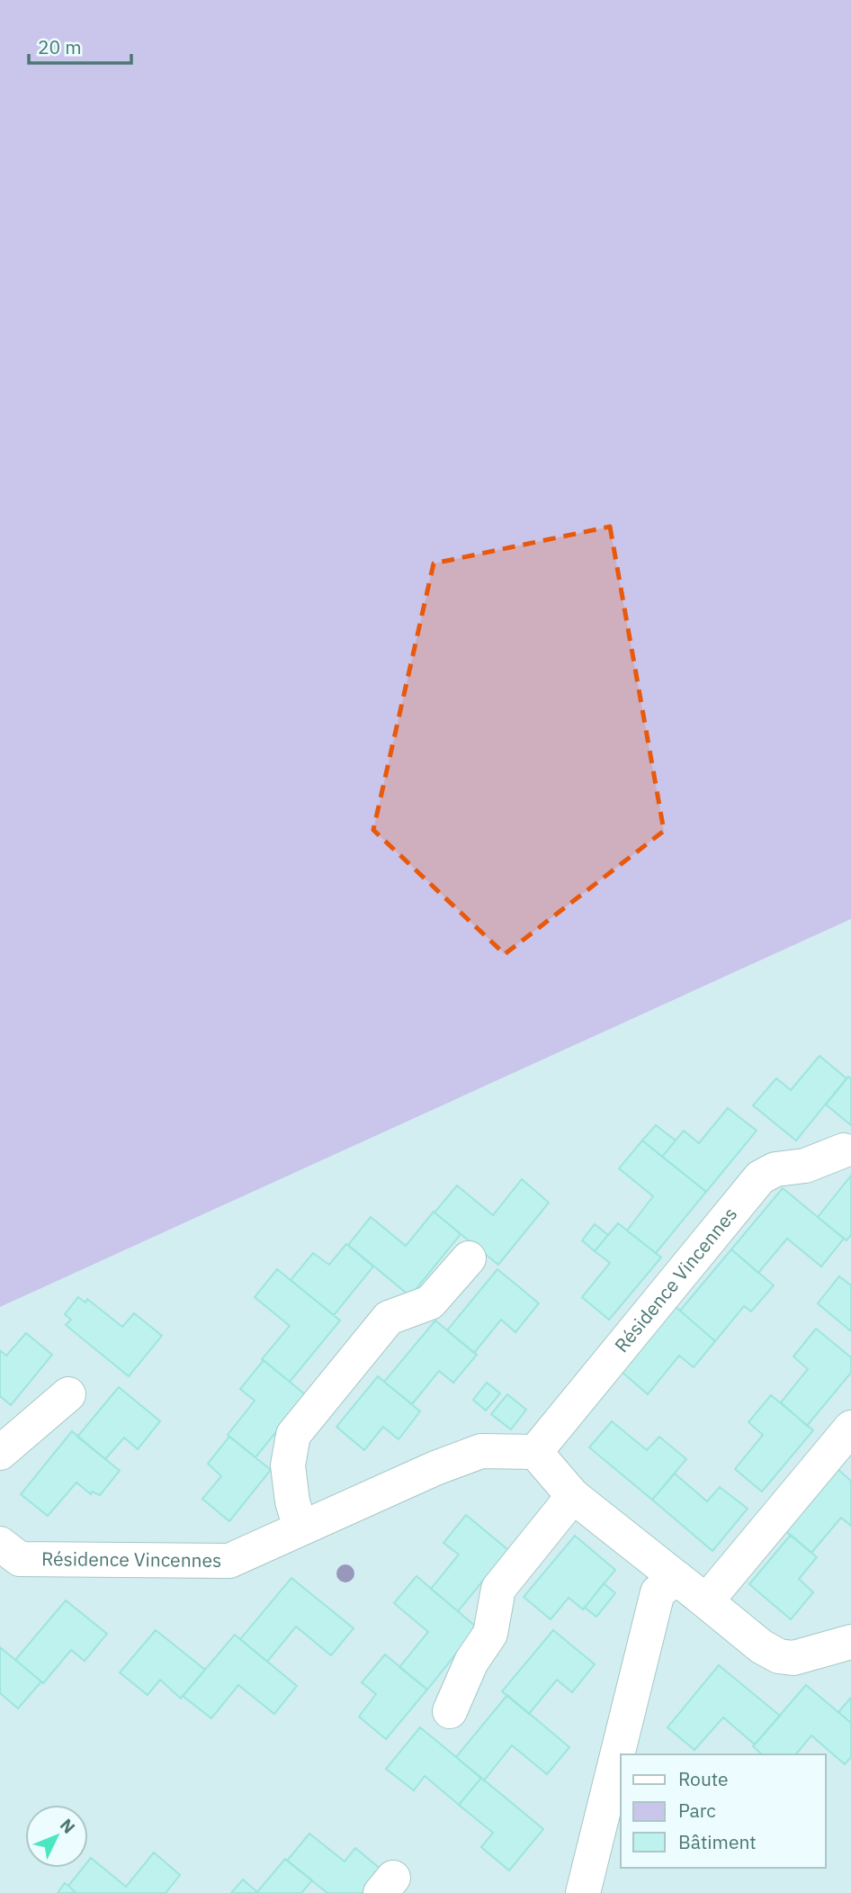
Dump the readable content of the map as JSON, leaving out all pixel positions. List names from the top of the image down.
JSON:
{
  "streets": {
    "street": ["Résidence Vincennes"]
  },
  "legend": ["Route", "Parc", "Bâtiment"],
  "scale_bar": "20 m",
  "north": "top right"
}
